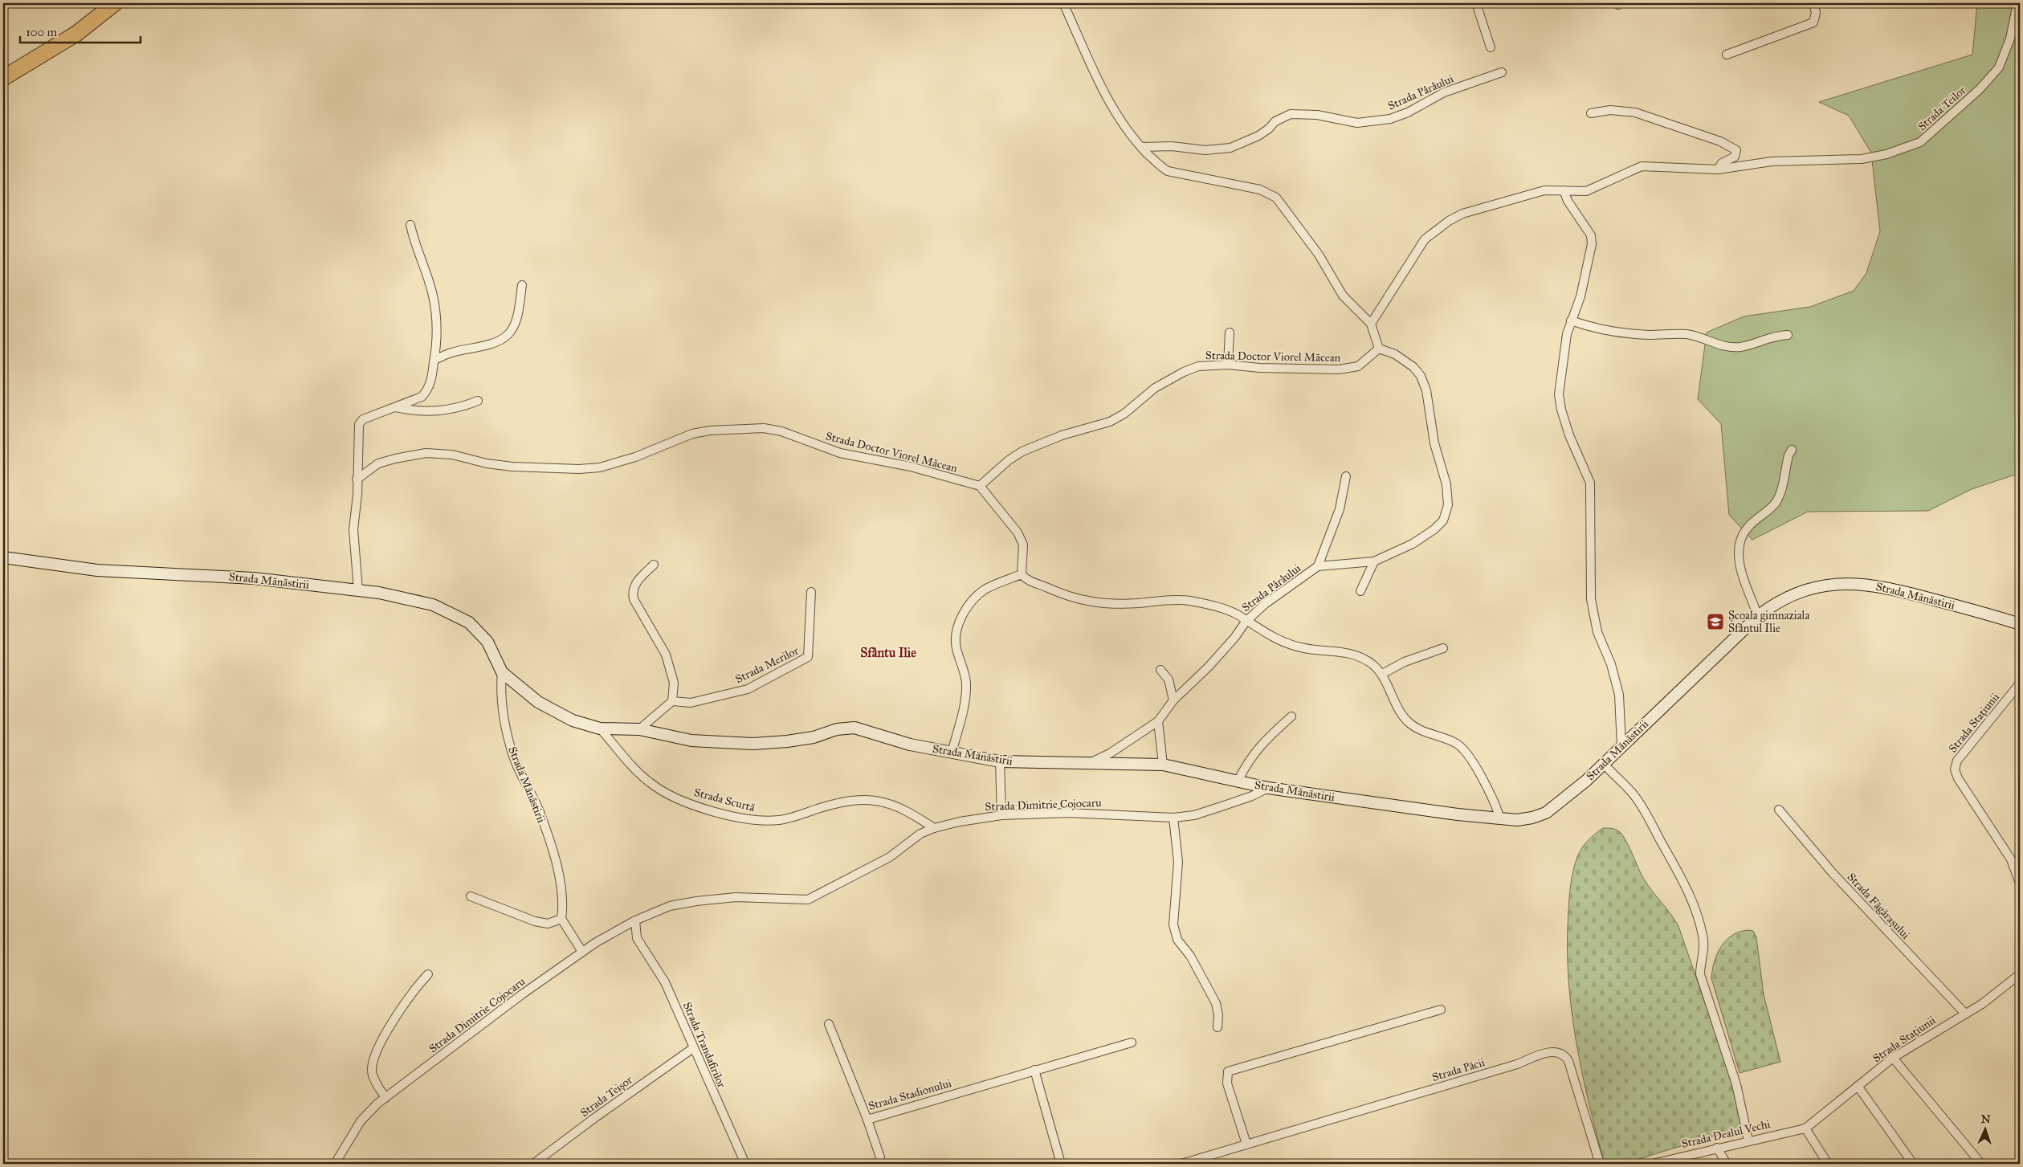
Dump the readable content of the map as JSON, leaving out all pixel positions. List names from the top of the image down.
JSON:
{
  "streets": {
    "street": [
      "Strada Pârâului",
      "Strada Teilor",
      "Strada Doctor Viorel Măcean",
      "Strada Mănăstirii",
      "Strada Merilor",
      "Strada Stațiunii",
      "Strada Scurtă",
      "Strada Dimitrie Cojocaru",
      "Strada Făgărașului",
      "Strada Trandafirilor",
      "Strada Păcii",
      "Strada Stadionului",
      "Strada Teișor",
      "Strada Dealul Vechi"
    ]
  },
  "crossings": [
    ["Strada Pârâului", "Strada Doctor Viorel Măcean"],
    ["Strada Pârâului", "Strada Mănăstirii"],
    ["Strada Mănăstirii", "Strada Scurtă"],
    ["Strada Mănăstirii", "Strada Dimitrie Cojocaru"],
    ["Strada Stațiunii", "Strada Făgărașului"],
    ["Strada Stațiunii", "Strada Dealul Vechi"],
    ["Strada Scurtă", "Strada Dimitrie Cojocaru"],
    ["Strada Dimitrie Cojocaru", "Strada Trandafirilor"],
    ["Strada Trandafirilor", "Strada Teișor"]
  ],
  "districts": ["Sfântu Ilie"],
  "places": {
    "school or university": ["Școala gimnaziala Sfântul Ilie"]
  },
  "scale_bar": "100 m",
  "north": "top"
}
